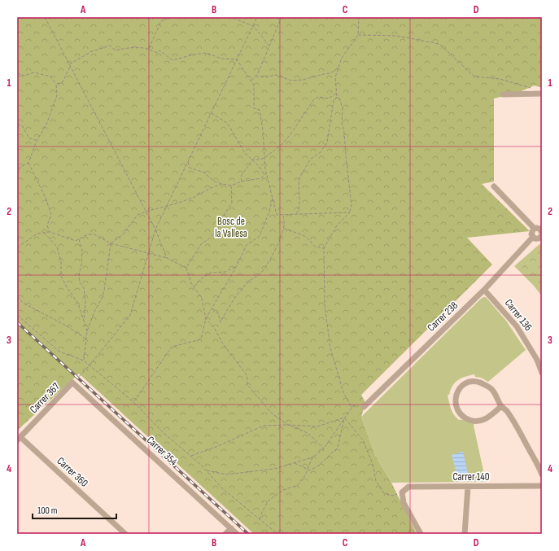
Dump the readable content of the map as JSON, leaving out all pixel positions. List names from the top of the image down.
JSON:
{
  "streets": {
    "street": [
      "Carrer 136",
      "Carrer 238",
      "Carrer 367",
      "Carrer 354",
      "Carrer 360",
      "Carrer 140"
    ]
  },
  "crossings": [
    ["Carrer 136", "Carrer 238"],
    ["Carrer 367", "Carrer 354"],
    ["Carrer 367", "Carrer 360"]
  ],
  "parks": ["Bosc de la Vallesa"],
  "scale_bar": "100 m",
  "grid": {
    "columns": [
      "A",
      "B",
      "C",
      "D"
    ],
    "rows": [
      "1",
      "2",
      "3",
      "4"
    ]
  }
}
